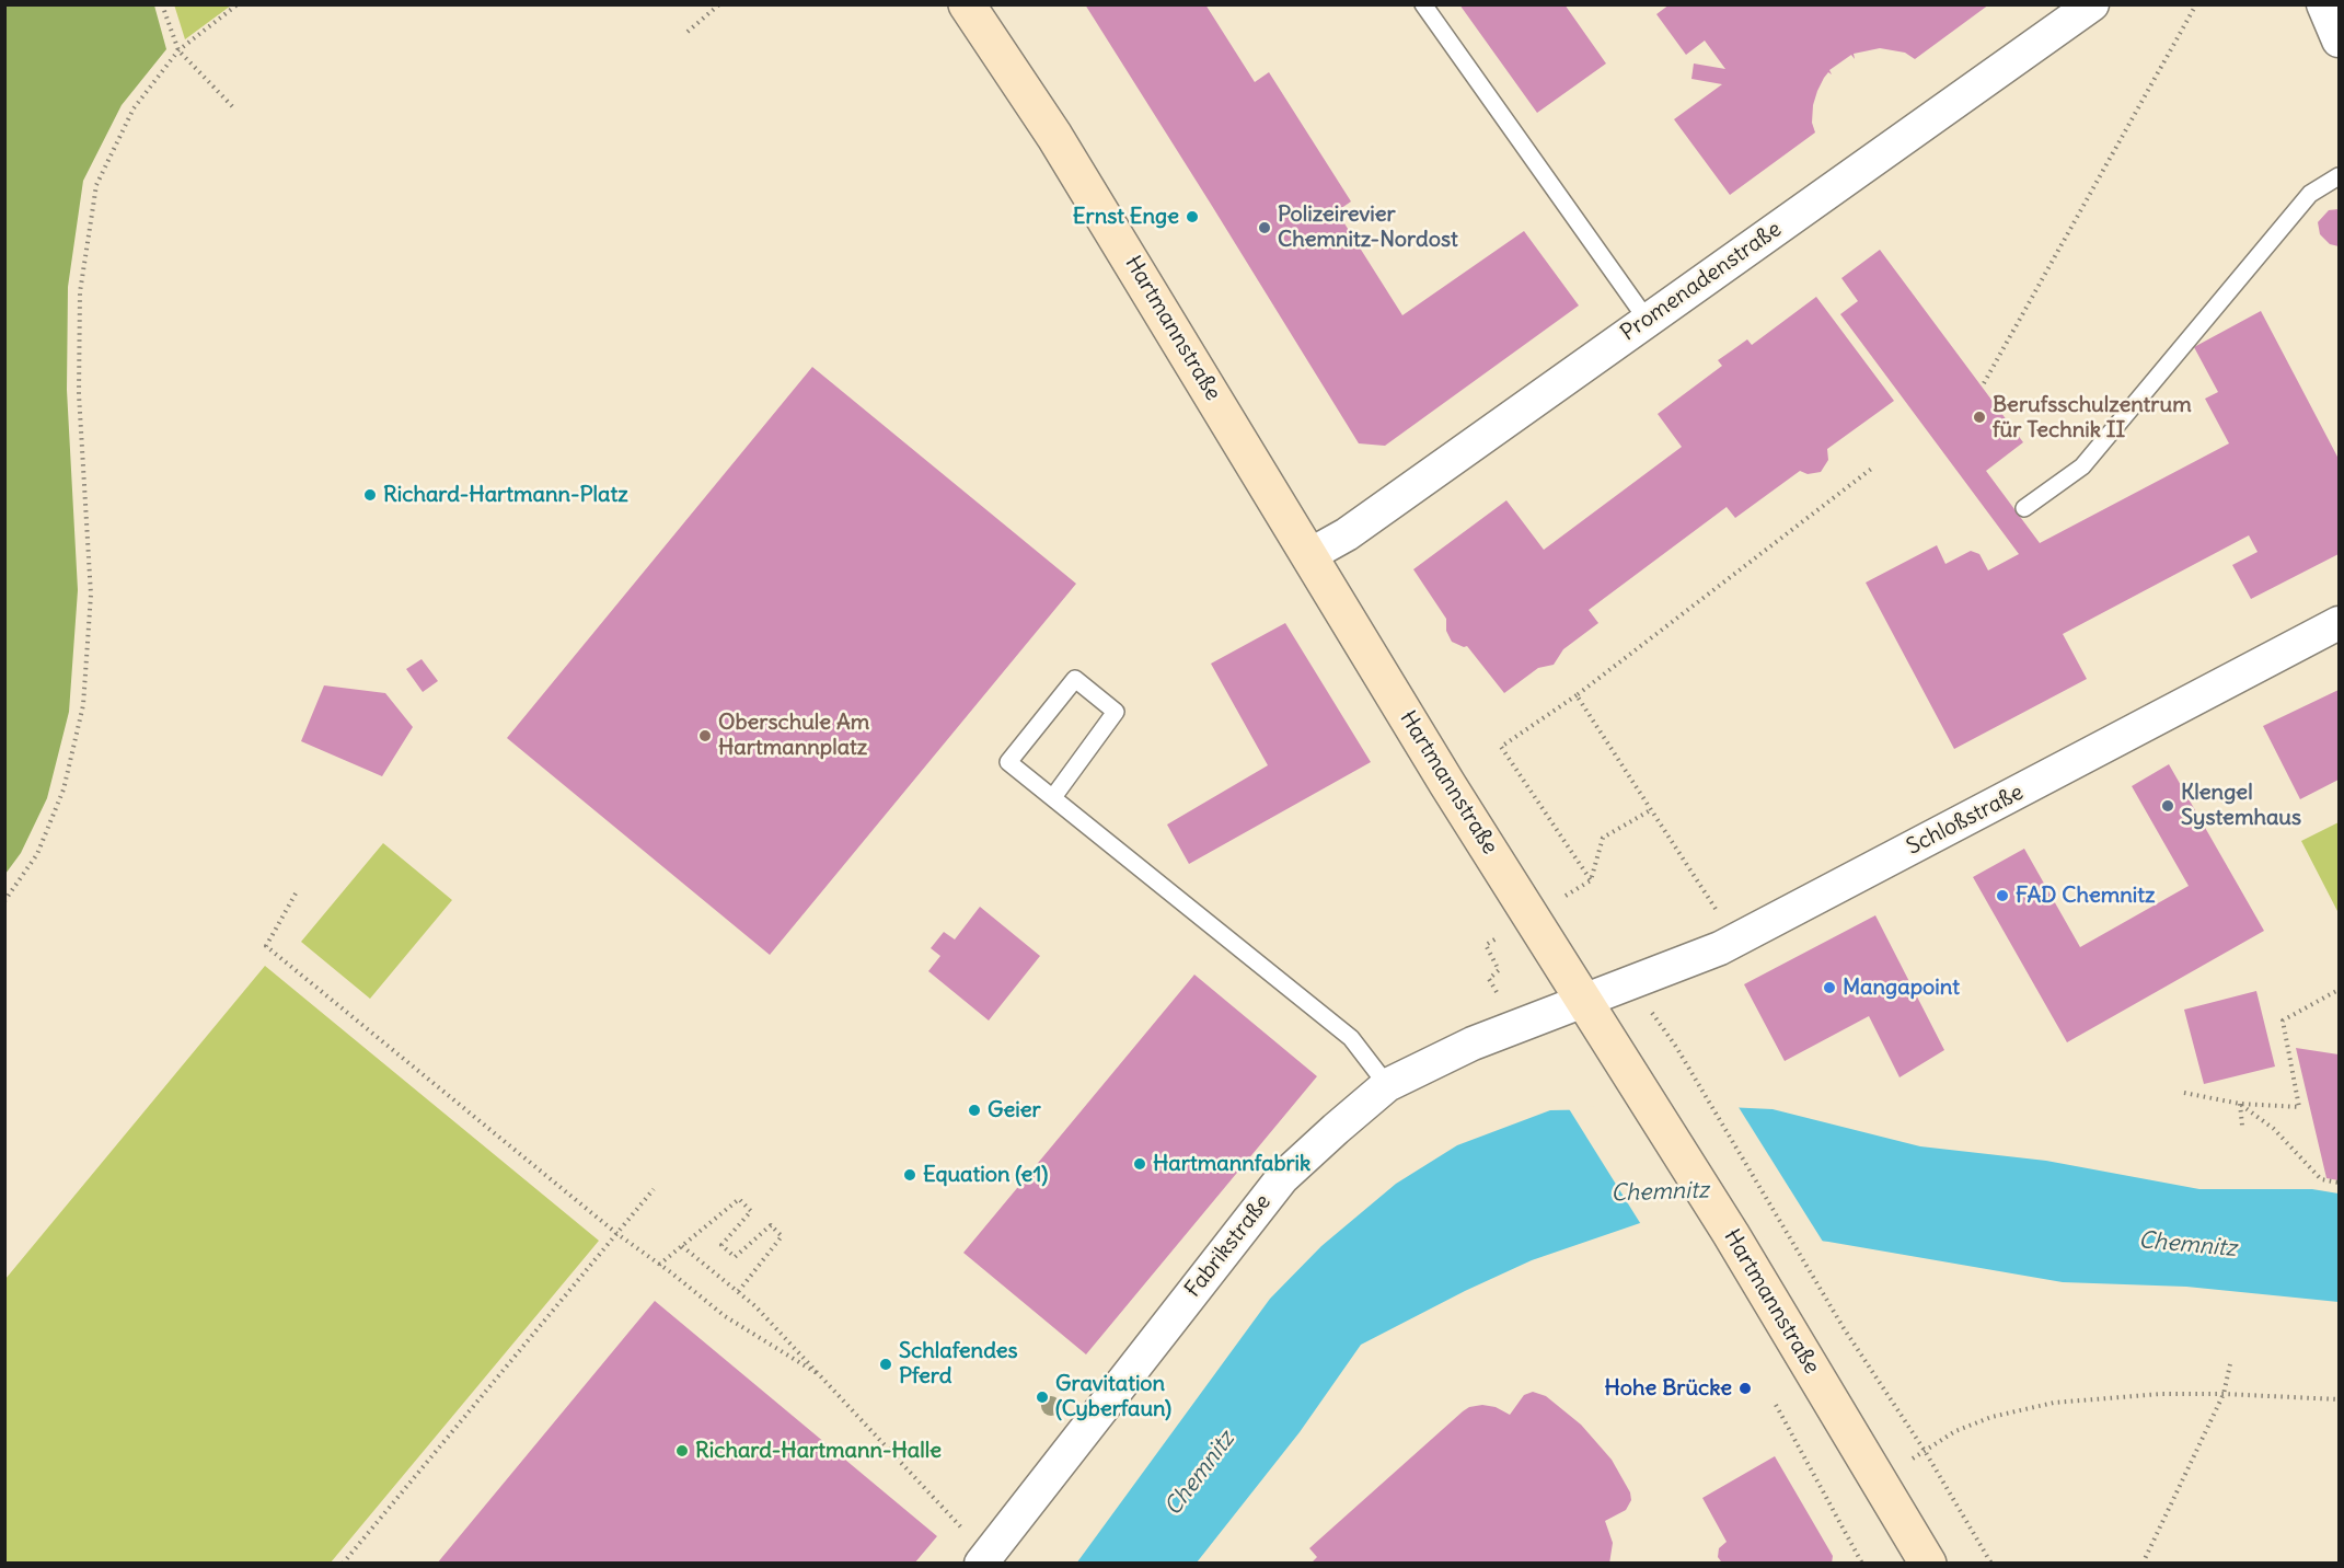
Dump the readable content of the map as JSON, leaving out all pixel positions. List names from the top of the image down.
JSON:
{
  "streets": {
    "main road": ["Hartmannstraße"],
    "street": ["Promenadenstraße", "Schloßstraße", "Fabrikstraße"]
  },
  "crossings": [
    ["Promenadenstraße", "Hartmannstraße"],
    ["Hartmannstraße", "Schloßstraße"],
    ["Hartmannstraße", "Fabrikstraße"],
    ["Schloßstraße", "Fabrikstraße"]
  ],
  "water": ["Chemnitz"],
  "places": [
    "Ernst Enge",
    "Polizeirevier Chemnitz-Nordost",
    "Berufsschulzentrum für Technik II",
    "Richard-Hartmann-Platz",
    "Oberschule Am Hartmannplatz",
    "Klengel Systemhaus",
    "FAD Chemnitz",
    "Mangapoint",
    "Geier",
    "Hartmannfabrik",
    "Equation (e1)",
    "Schlafendes Pferd",
    "Hohe Brücke",
    "Gravitation (Cyberfaun)",
    "Richard-Hartmann-Halle"
  ]
}
